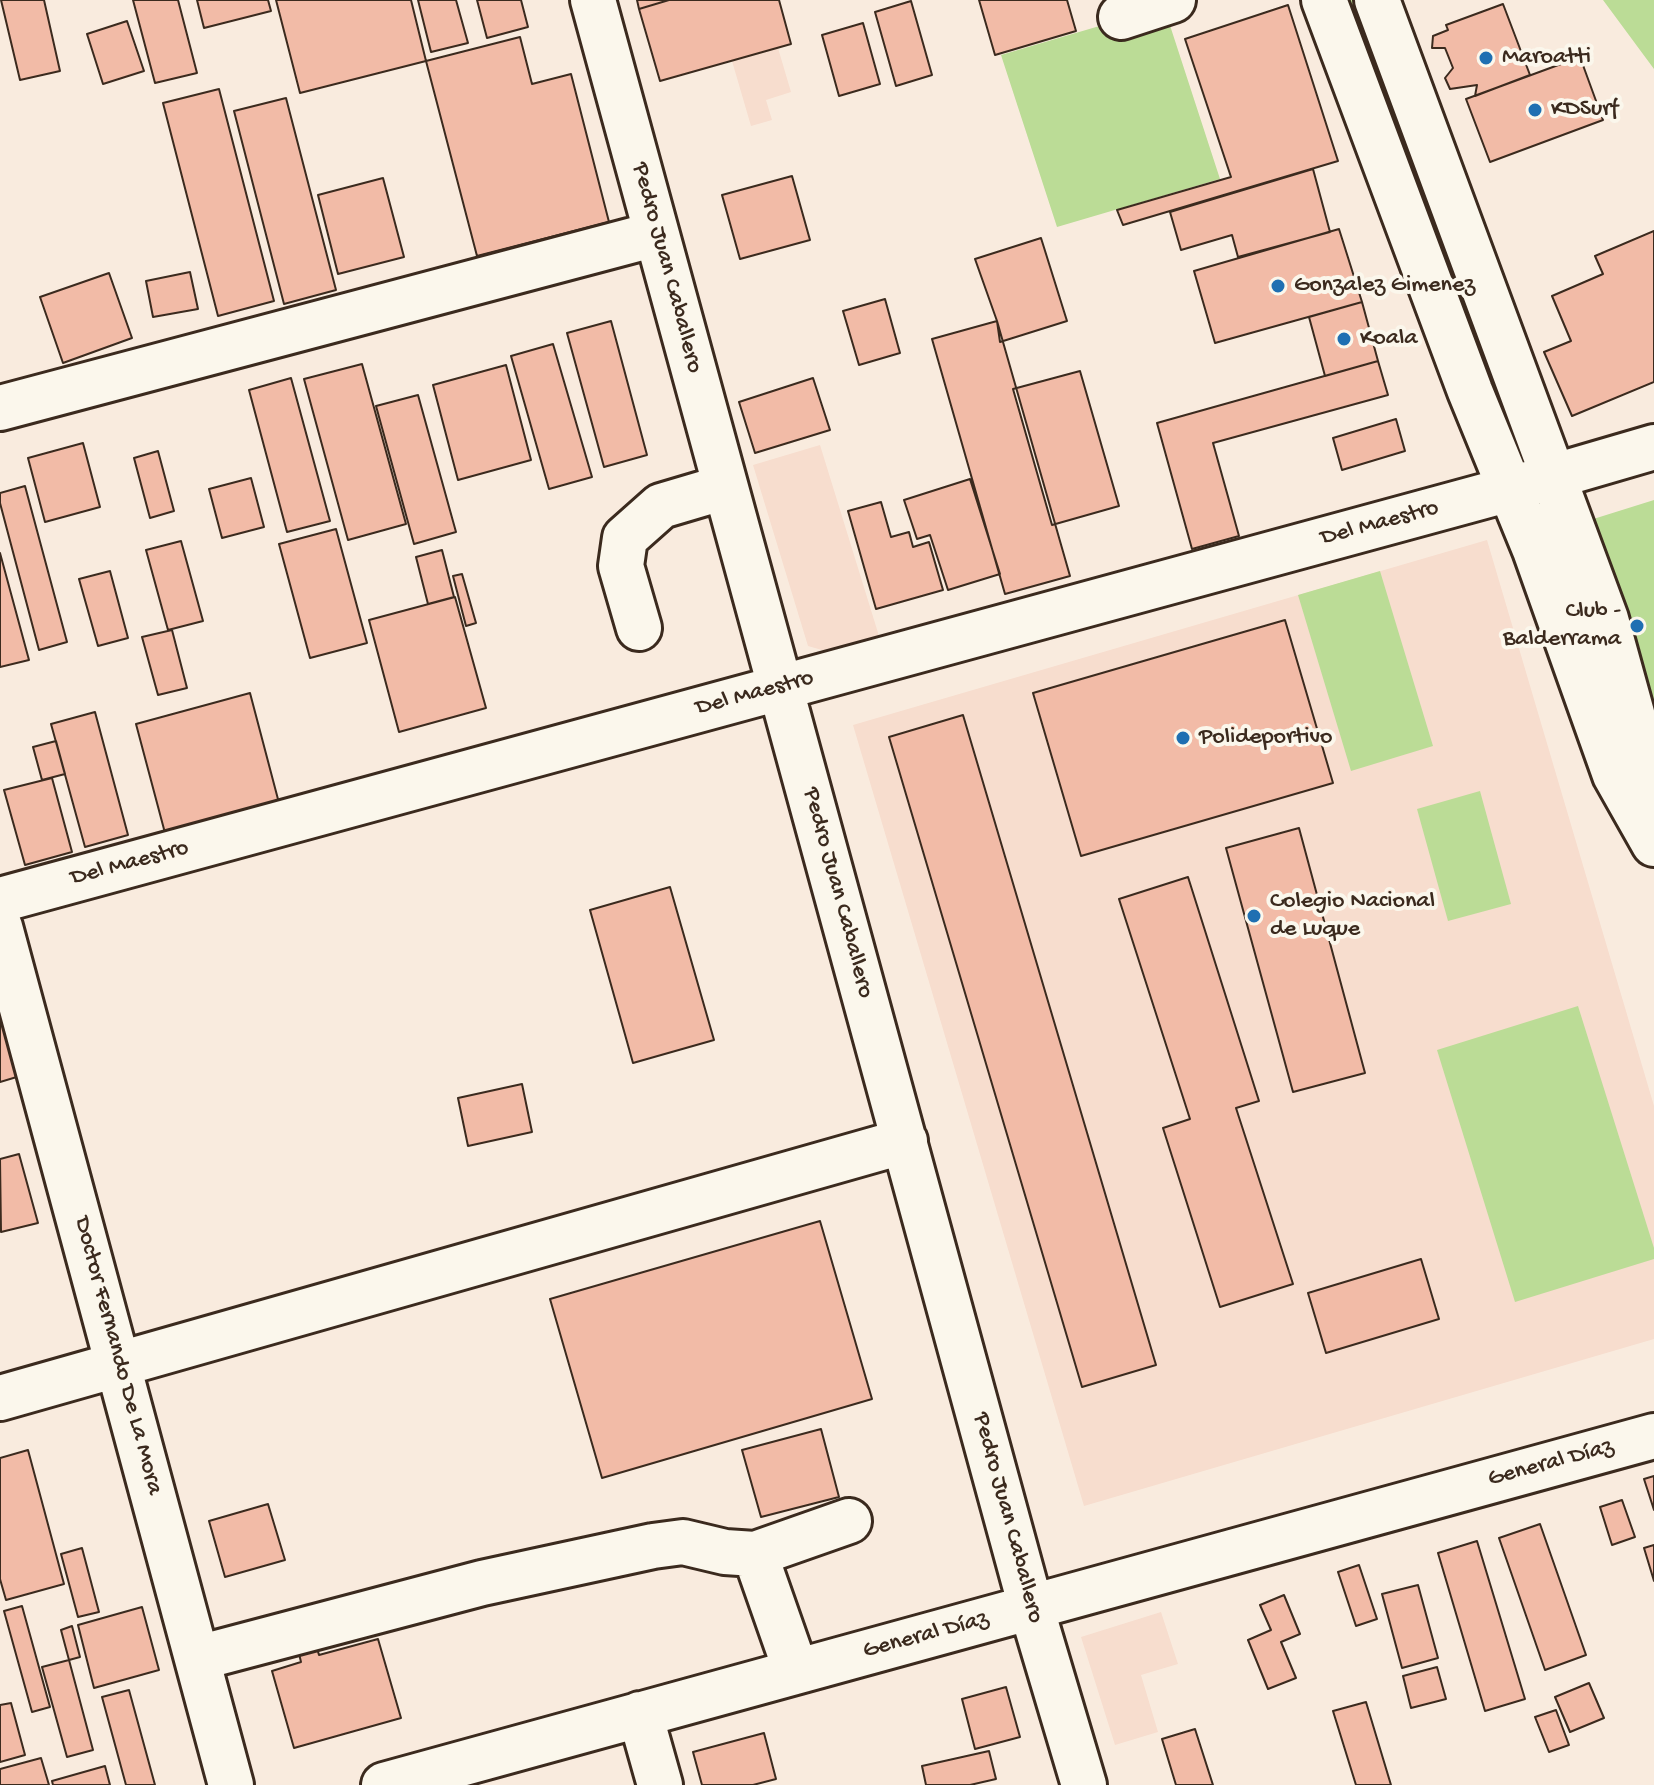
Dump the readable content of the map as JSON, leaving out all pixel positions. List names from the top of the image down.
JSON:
{
  "streets": {
    "street": [
      "Pedro Juan Caballero",
      "Del Maestro",
      "Doctor Fernando De La Mora",
      "General Díaz"
    ]
  },
  "crossings": [
    ["Pedro Juan Caballero", "Del Maestro"],
    ["Pedro Juan Caballero", "General Díaz"]
  ],
  "places": [
    "Maroatti",
    "KDSurf",
    "Gonzalez Gimenez",
    "Koala",
    "Club - Balderrama",
    "Polideportivo",
    "Colegio Nacional de Luque"
  ]
}
